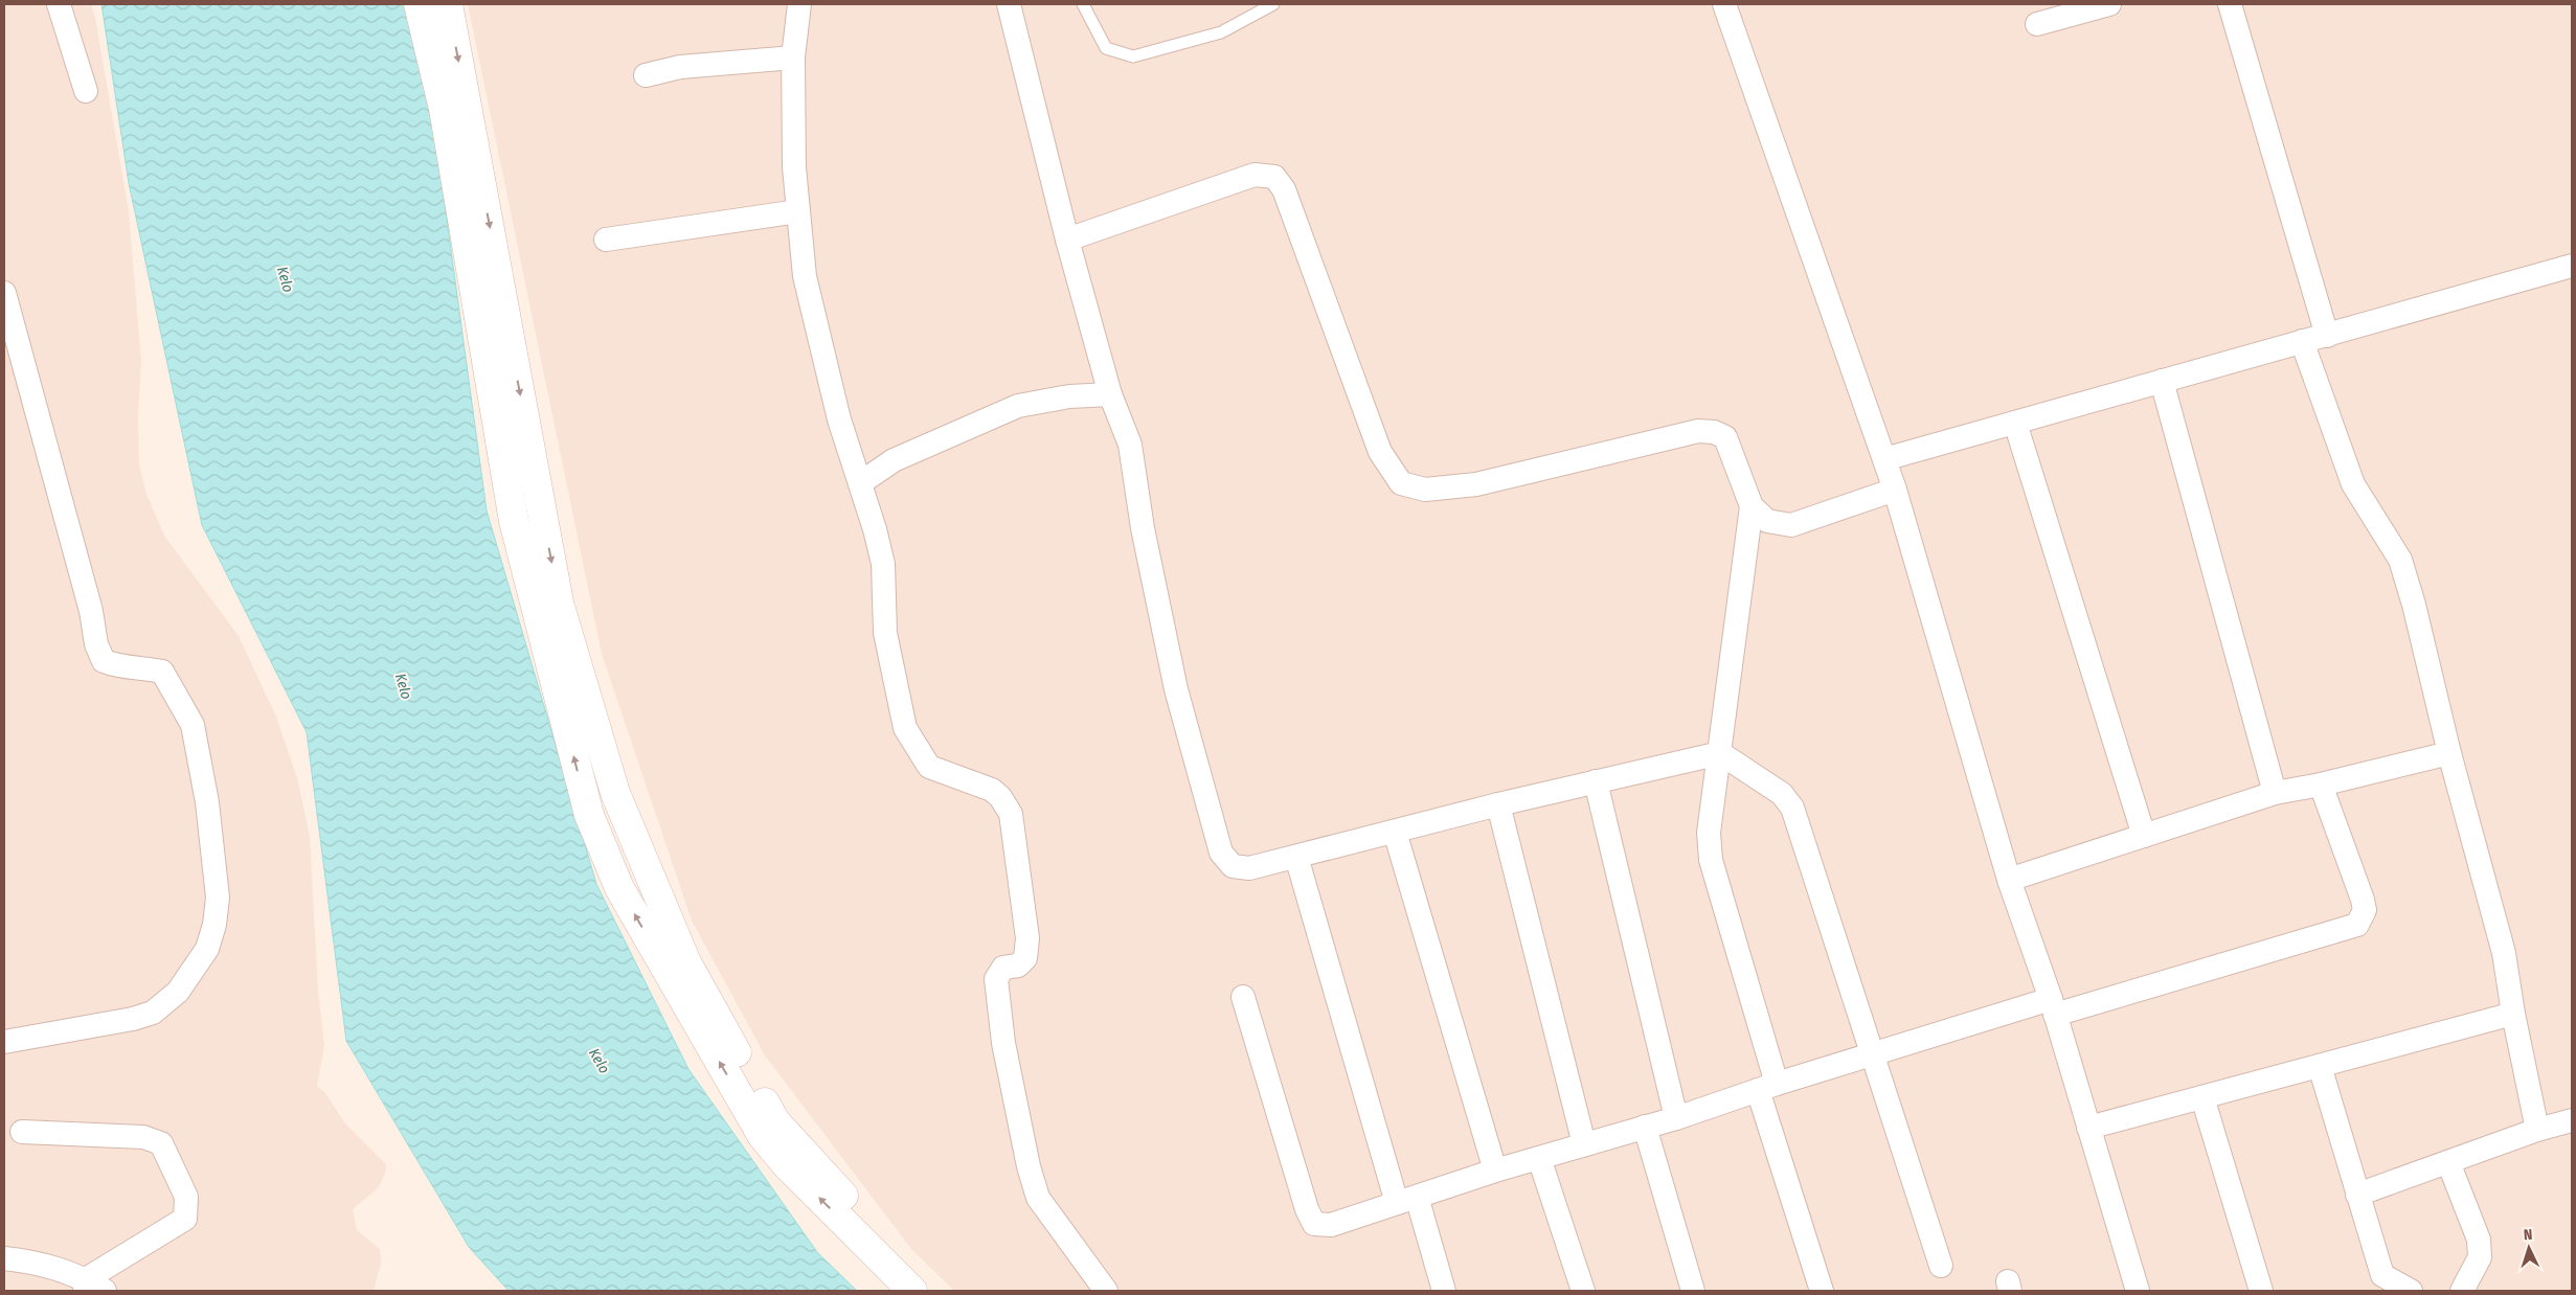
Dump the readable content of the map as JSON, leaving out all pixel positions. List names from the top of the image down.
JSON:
{
  "water": ["Kelo"],
  "north": "top"
}
